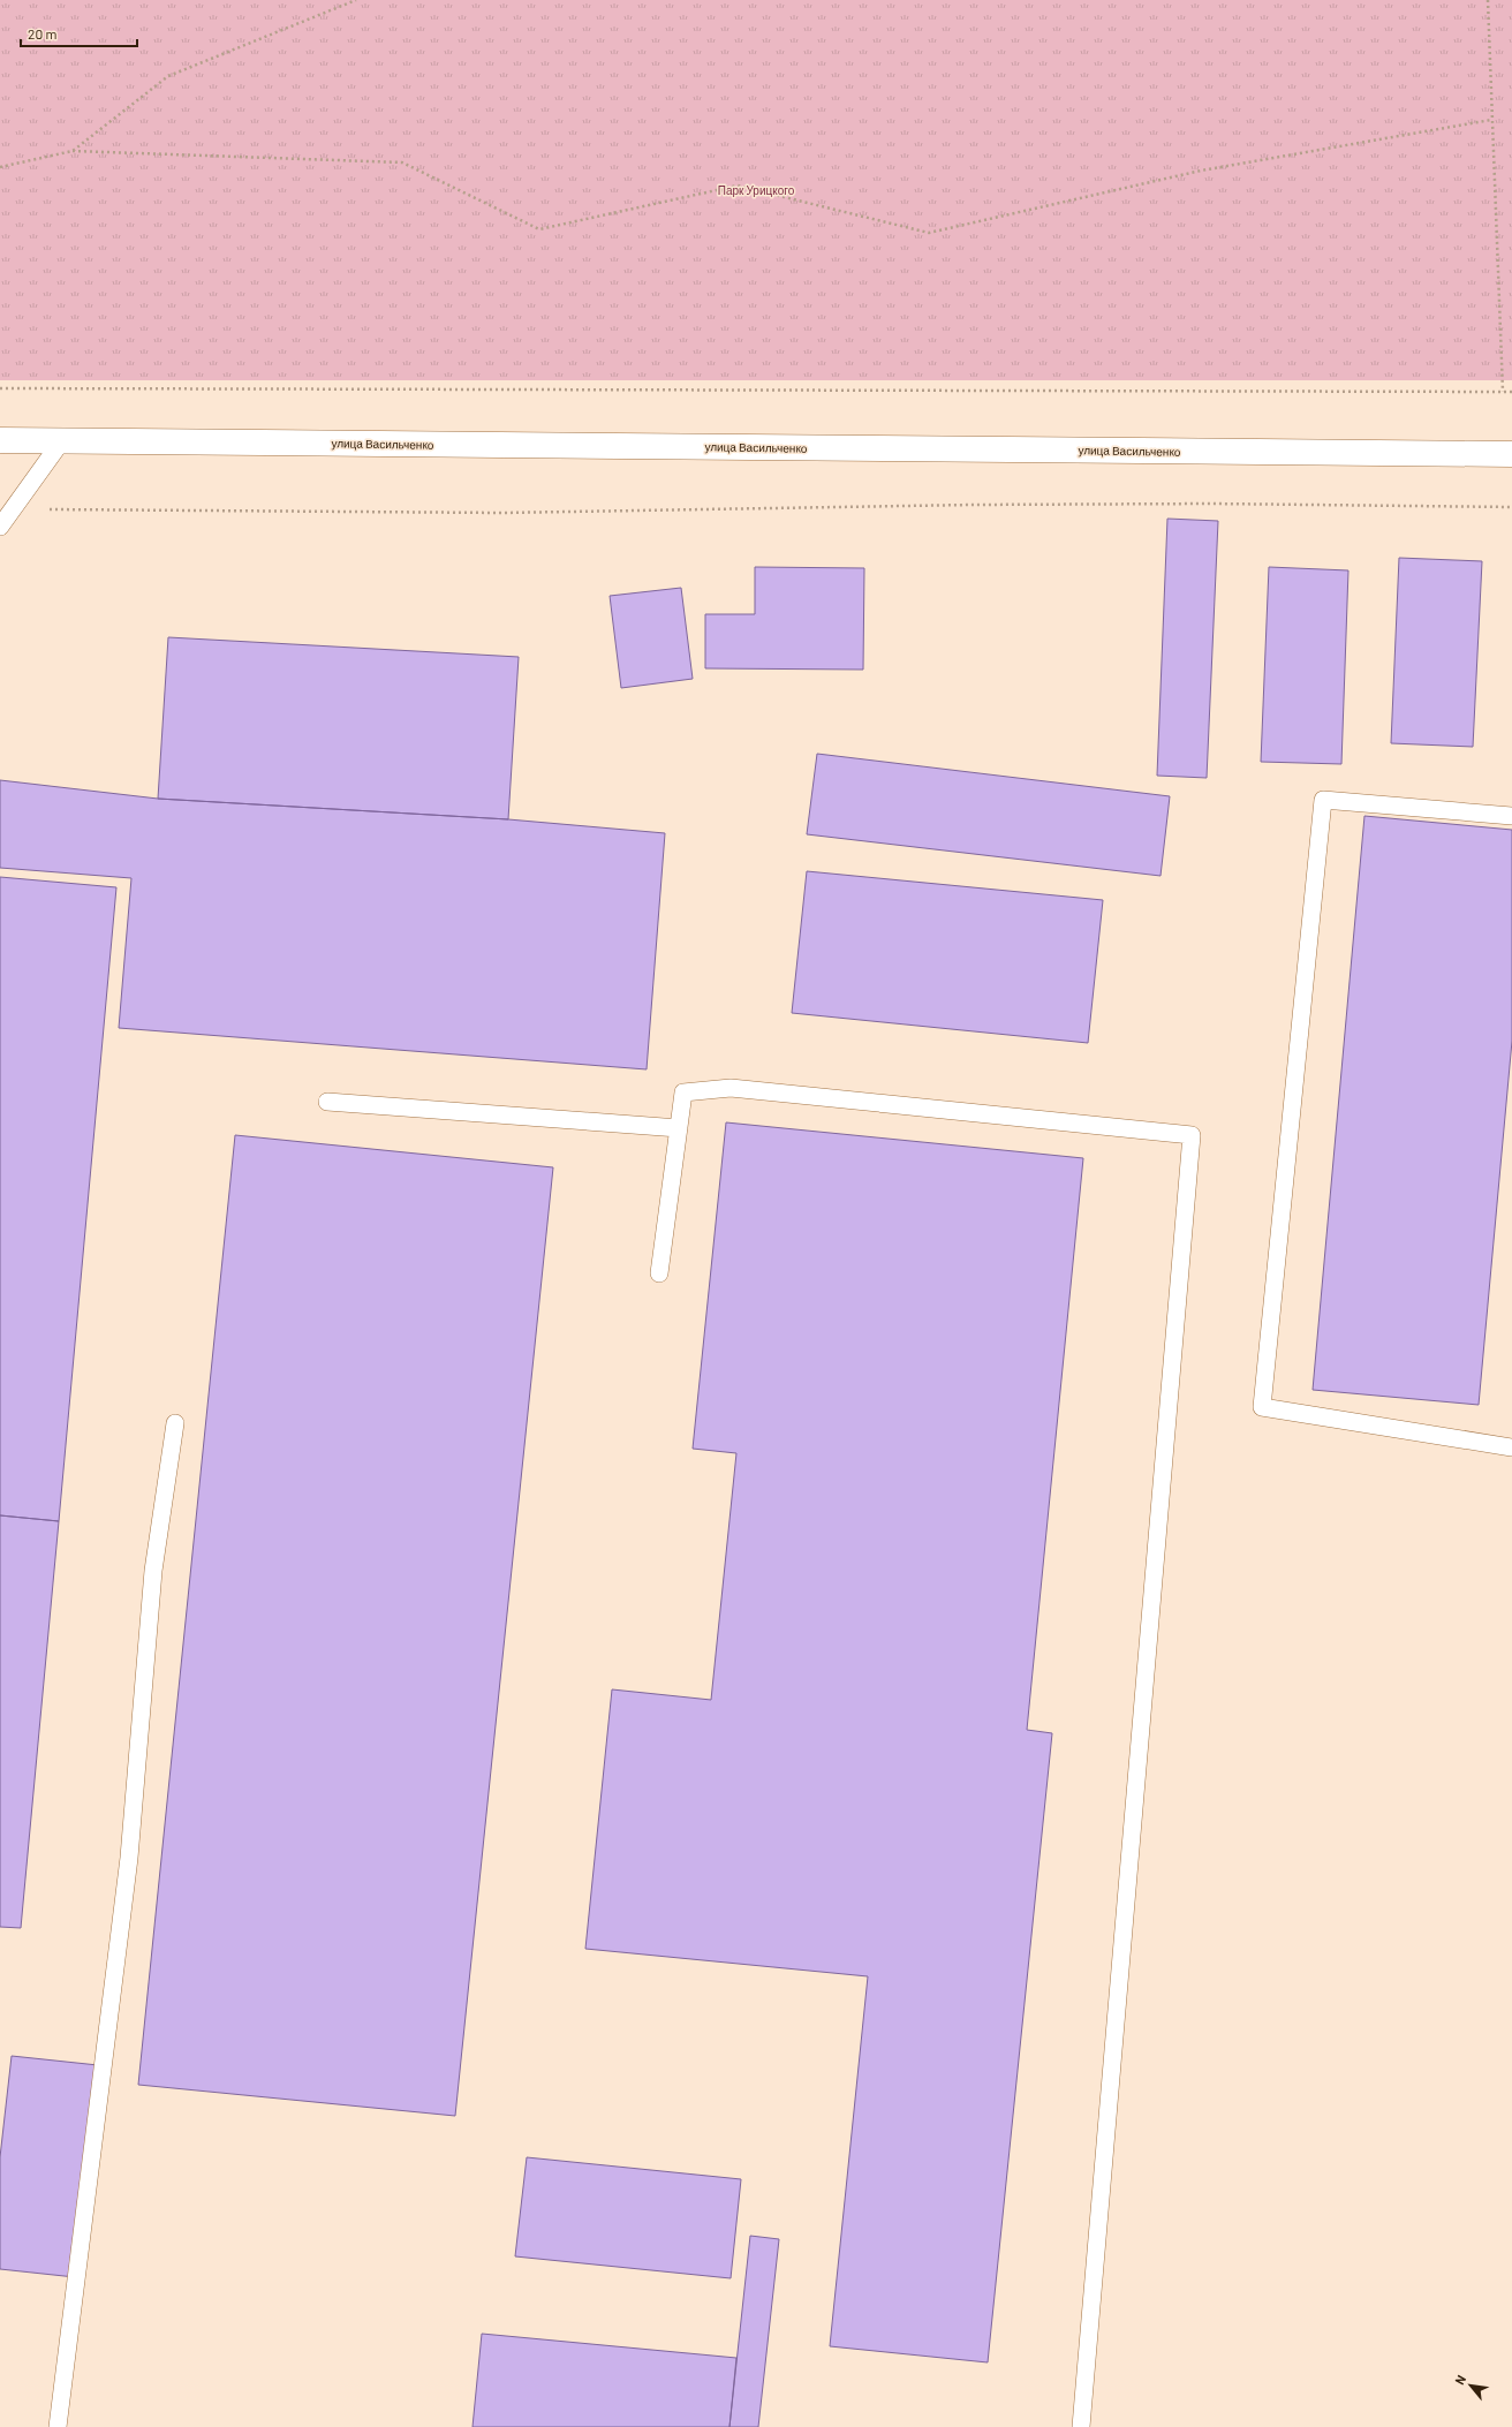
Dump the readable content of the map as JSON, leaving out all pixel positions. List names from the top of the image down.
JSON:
{
  "streets": {
    "main road": ["улица Васильченко"]
  },
  "parks": ["Парк Урицкого"],
  "scale_bar": "20 m",
  "north": "top left"
}
